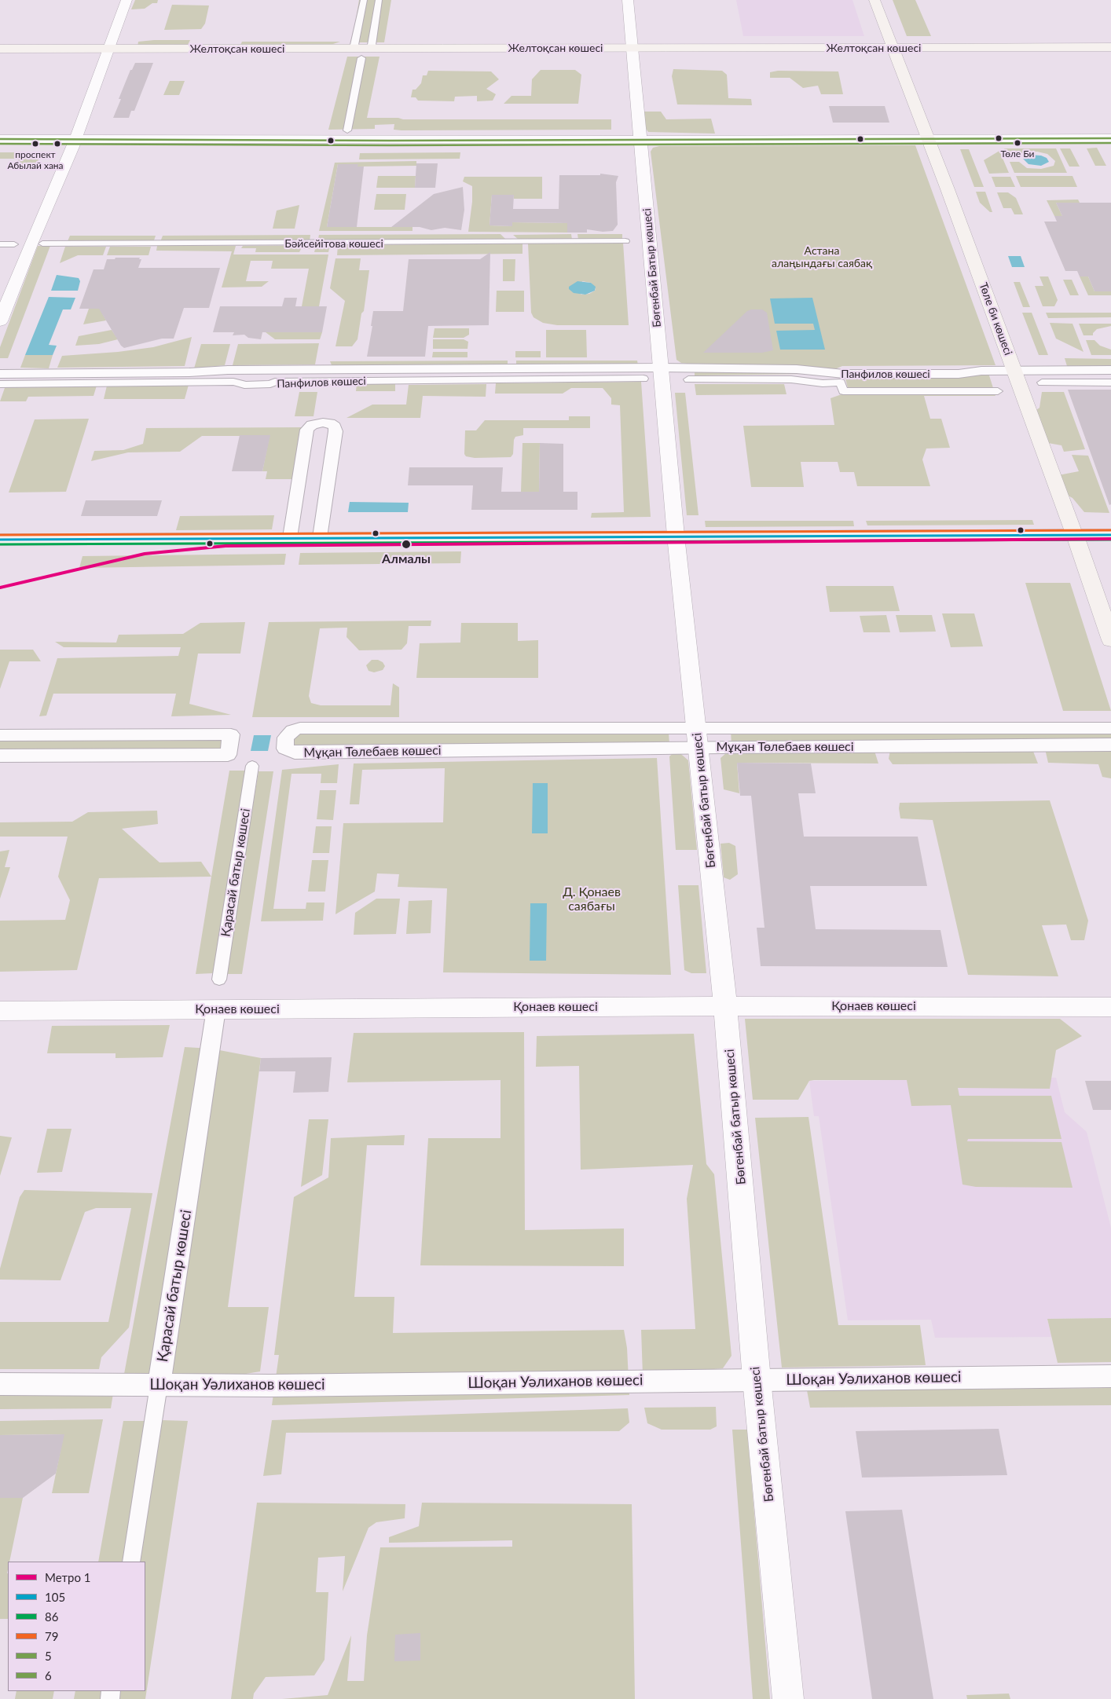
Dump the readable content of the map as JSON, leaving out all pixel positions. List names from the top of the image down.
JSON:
{
  "streets": {
    "main road": ["Желтоқсан көшесі", "Төле би көшесі"],
    "street": [
      "Бәйсейітова көшесі",
      "Бөгенбай Батыр көшесі",
      "Панфилов көшесі",
      "Мұқан Төлебаев көшесі",
      "Бөгенбай батыр көшесі",
      "Қарасай батыр көшесі",
      "Қонаев көшесі",
      "Шоқан Уәлиханов көшесі"
    ]
  },
  "crossings": [
    ["Желтоқсан көшесі", "Бөгенбай Батыр көшесі"],
    ["Желтоқсан көшесі", "Төле би көшесі"],
    ["Бөгенбай Батыр көшесі", "Панфилов көшесі"],
    ["Бөгенбай Батыр көшесі", "Бөгенбай батыр көшесі"],
    ["Төле би көшесі", "Панфилов көшесі"],
    ["Мұқан Төлебаев көшесі", "Бөгенбай батыр көшесі"],
    ["Бөгенбай батыр көшесі", "Қонаев көшесі"],
    ["Бөгенбай батыр көшесі", "Шоқан Уәлиханов көшесі"],
    ["Қарасай батыр көшесі", "Қонаев көшесі"],
    ["Қарасай батыр көшесі", "Шоқан Уәлиханов көшесі"]
  ],
  "parks": ["Астана алаңындағы саябақ", "Д. Қонаев саябағы"],
  "places": ["Төле Би", "проспект Абылай хана", "Алмалы"],
  "lines": [
    "transit line 5",
    "transit line 6",
    "transit line 79",
    "transit line 105",
    "metro line 1",
    "transit line 86"
  ],
  "legend": [
    "Метро 1",
    "105",
    "86",
    "79",
    "5",
    "6"
  ]
}
